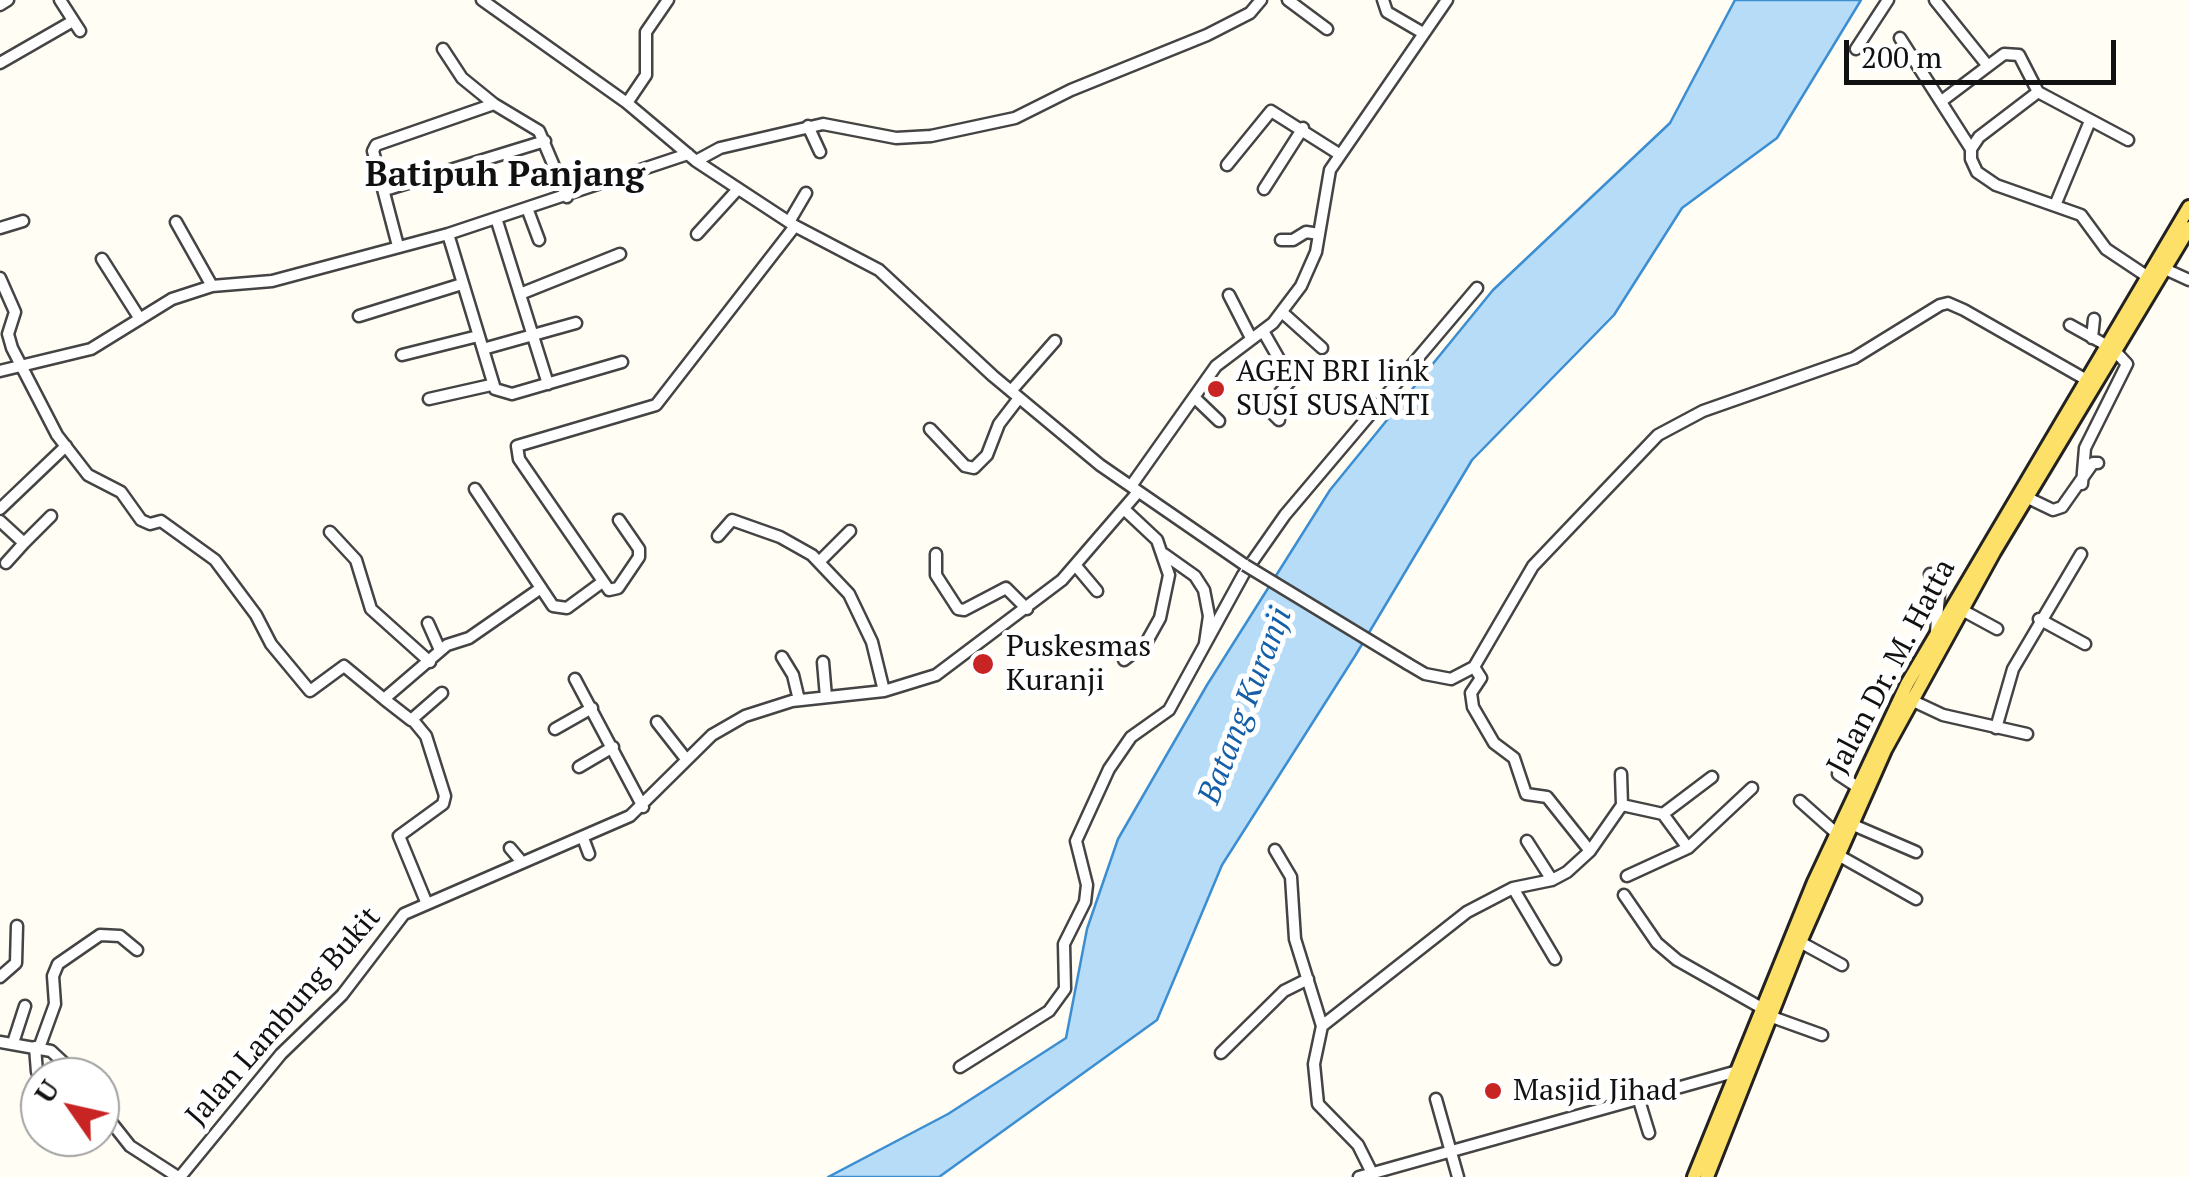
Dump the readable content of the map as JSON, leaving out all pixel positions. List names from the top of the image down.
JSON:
{
  "streets": {
    "main road": ["Jalan Dr. M. Hatta"],
    "street": ["Jalan Lambung Bukit"]
  },
  "districts": ["Batipuh Panjang"],
  "water": ["Batang Kuranji"],
  "places": ["AGEN BRI link SUSI SUSANTI", "Puskesmas Kuranji", "Masjid Jihad"],
  "scale_bar": "200 m",
  "north": "top left"
}
